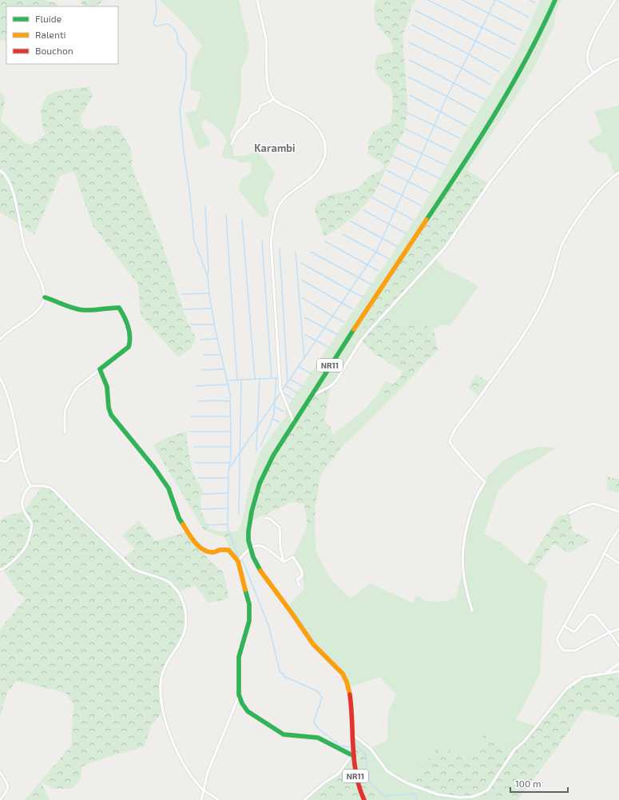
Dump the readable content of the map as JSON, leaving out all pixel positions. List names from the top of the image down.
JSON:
{
  "streets": {
    "main road": ["NR11"]
  },
  "districts": ["Karambi"],
  "legend": ["Fluide", "Ralenti", "Bouchon"],
  "scale_bar": "100 m"
}
